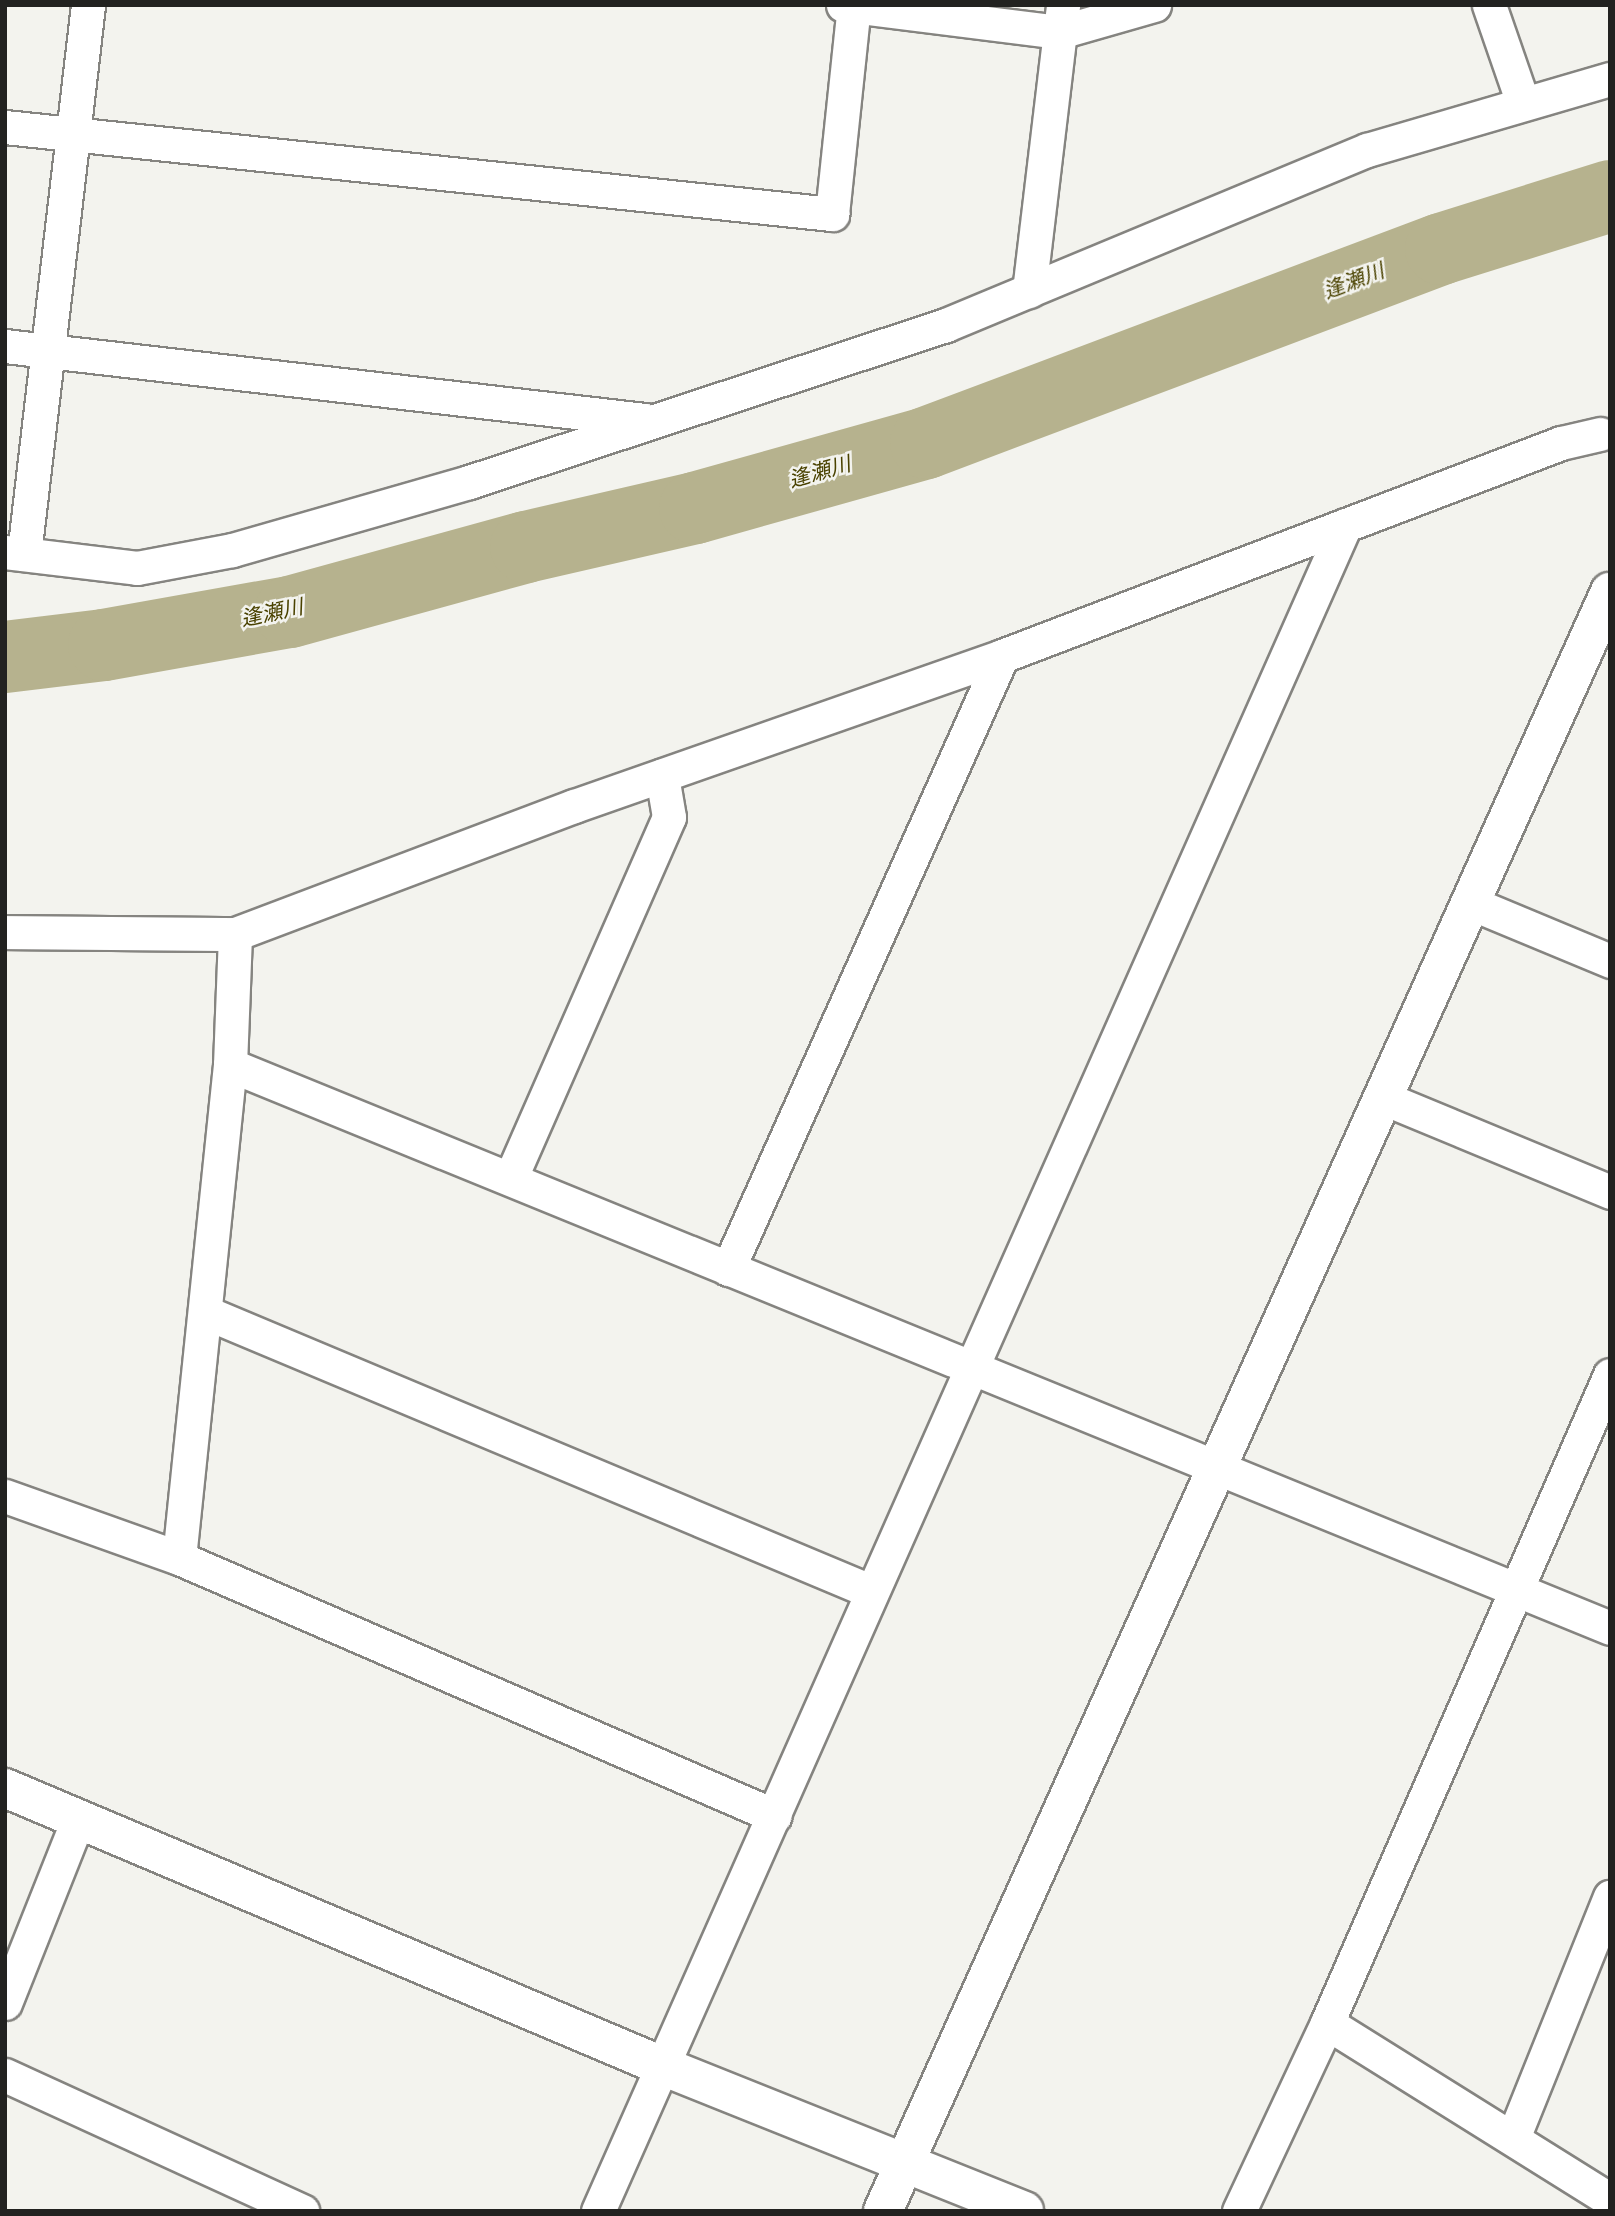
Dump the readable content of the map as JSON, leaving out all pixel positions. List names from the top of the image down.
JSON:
{
  "water": ["逢瀬川"]
}
